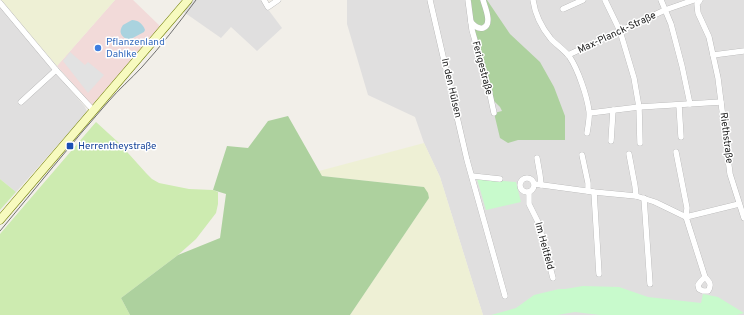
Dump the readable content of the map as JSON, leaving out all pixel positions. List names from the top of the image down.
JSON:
{
  "streets": {
    "street": [
      "Max-Planck-Straße",
      "Ferigestraße",
      "In den Hülsen",
      "Riethstraße",
      "Im Heitfeld"
    ]
  },
  "places": {
    "other": ["Pflanzenland Dahlke"],
    "transit": ["Herrentheystraße"]
  }
}
